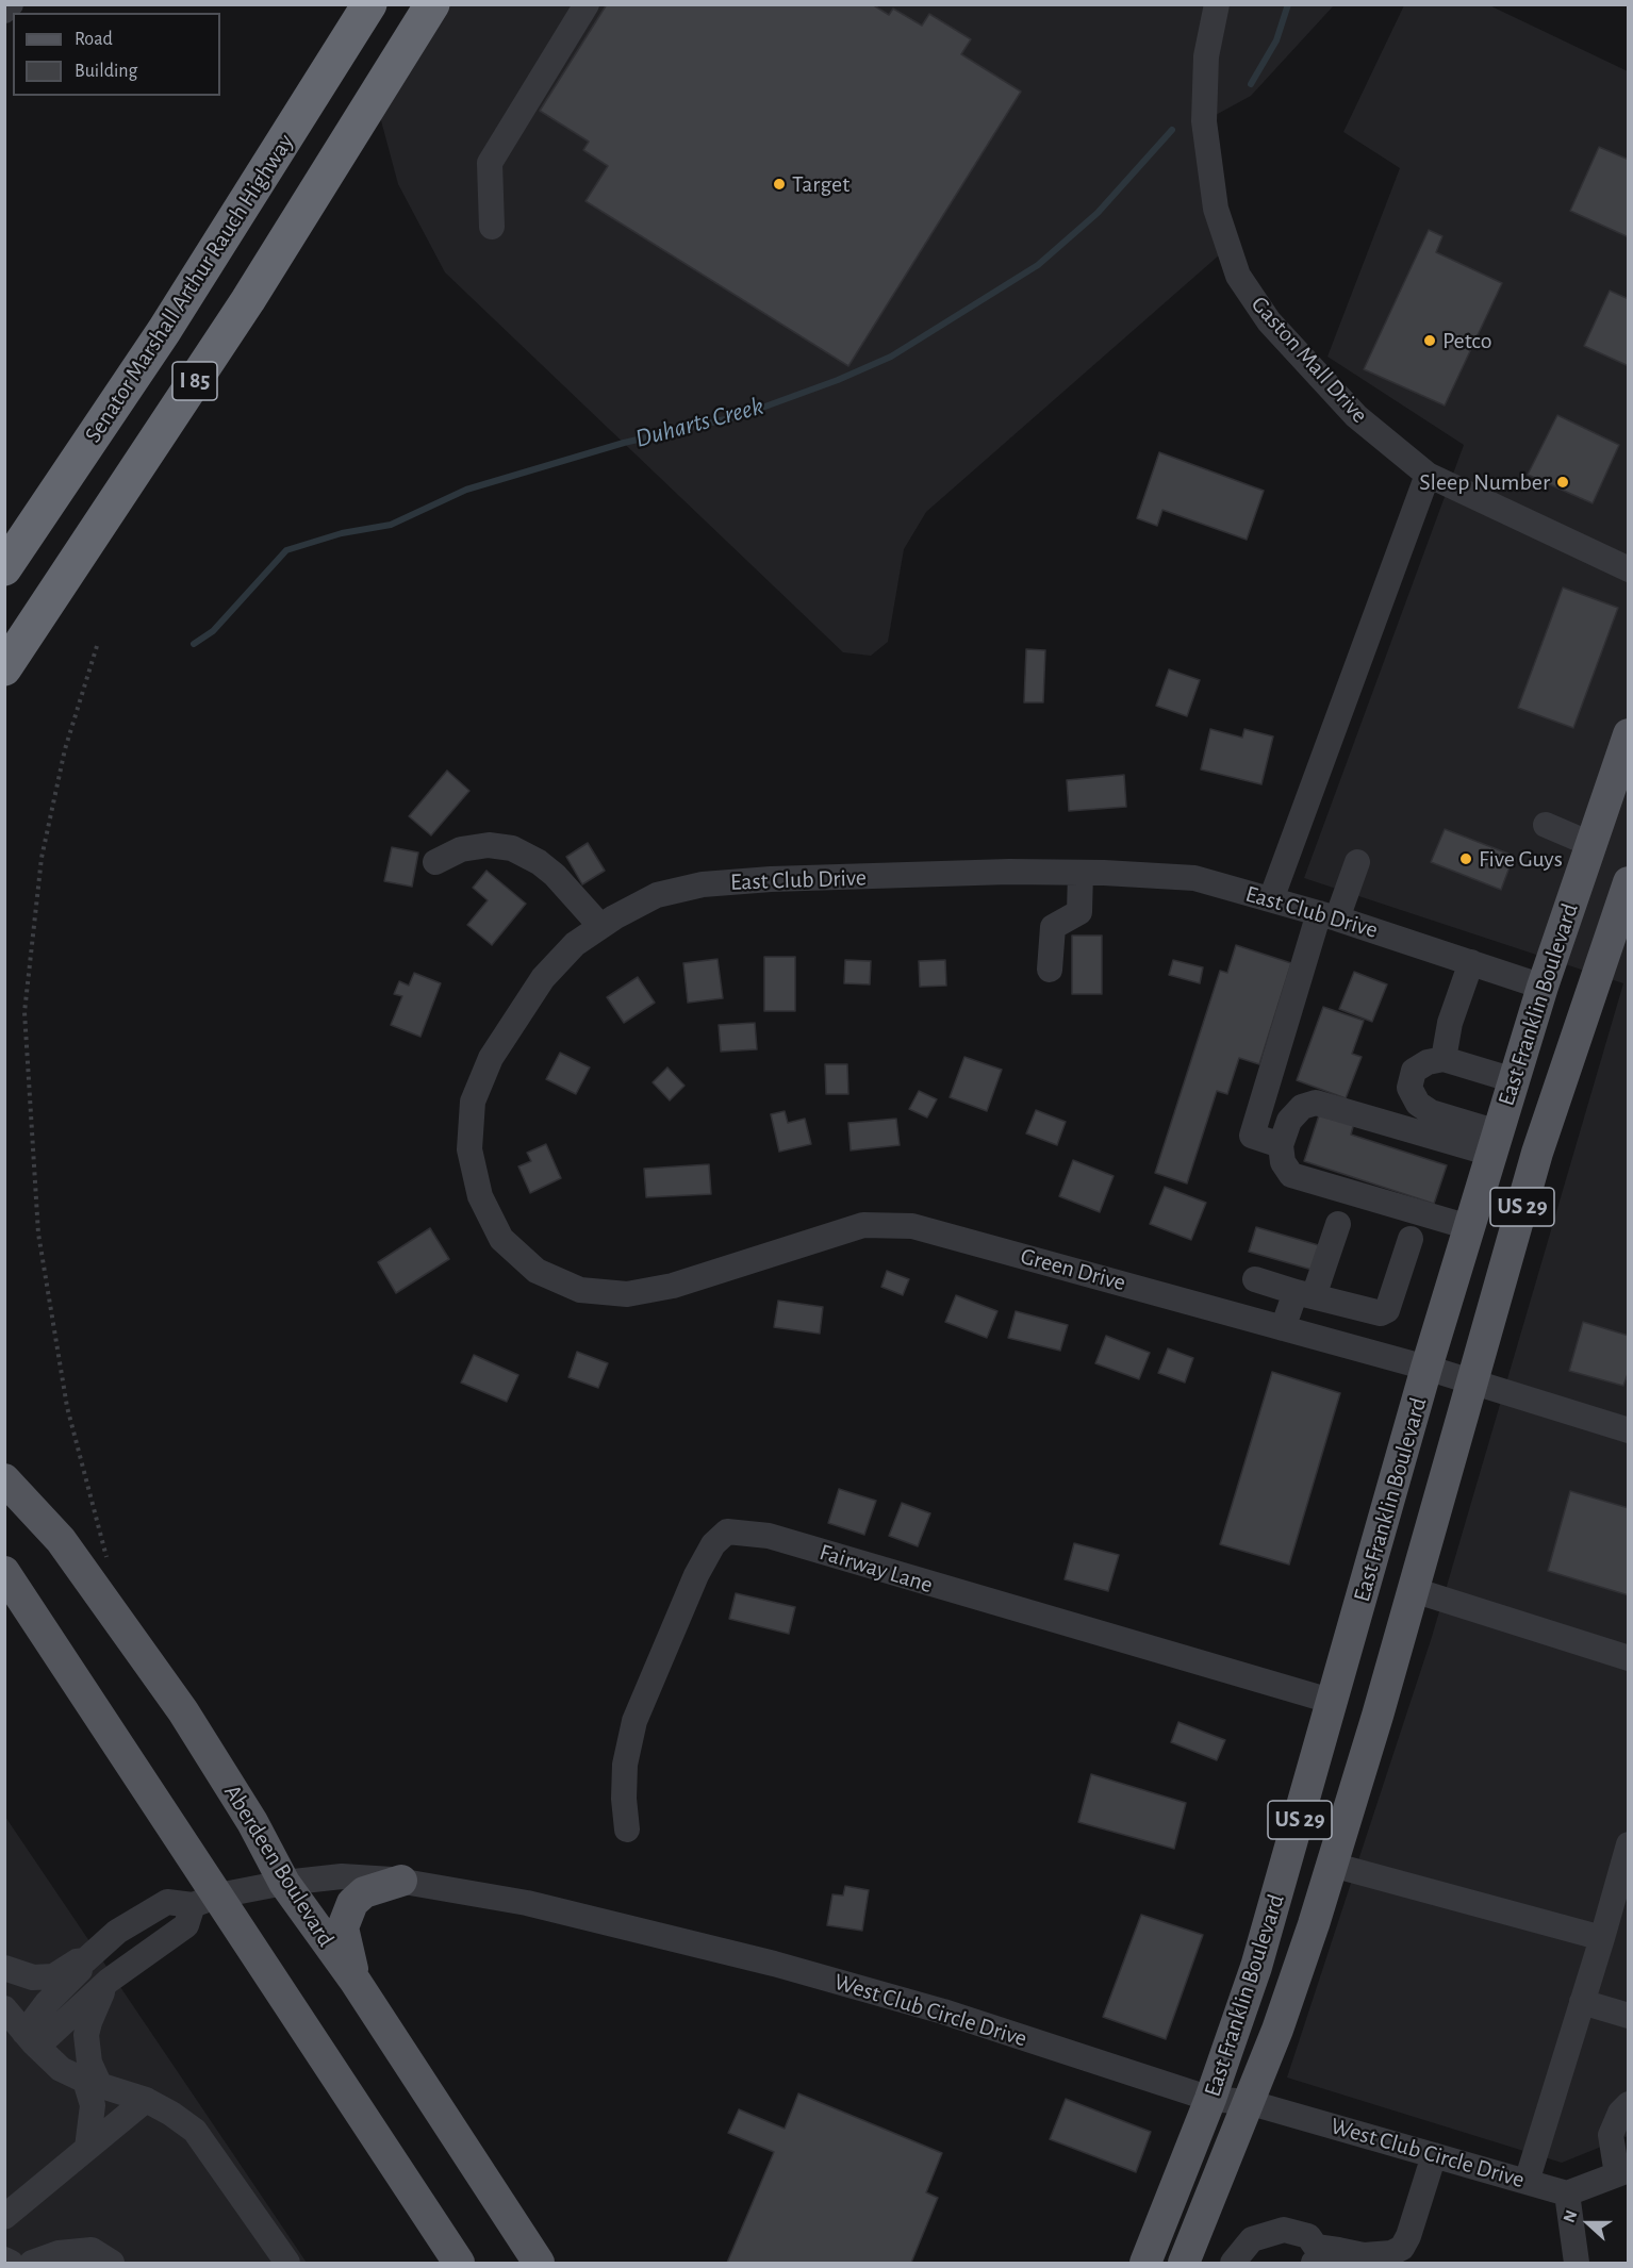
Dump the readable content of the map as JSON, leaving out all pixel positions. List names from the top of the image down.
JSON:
{
  "streets": {
    "highway": ["Senator Marshall Arthur Rauch Highway", "I 85"],
    "main road": ["East Franklin Boulevard", "US 29", "Aberdeen Boulevard"],
    "street": [
      "Gaston Mall Drive",
      "East Club Drive",
      "Green Drive",
      "Fairway Lane",
      "West Club Circle Drive"
    ]
  },
  "crossings": [
    ["East Club Drive", "East Franklin Boulevard"],
    ["East Club Drive", "Green Drive"],
    ["East Franklin Boulevard", "Green Drive"],
    ["East Franklin Boulevard", "Fairway Lane"],
    ["East Franklin Boulevard", "West Club Circle Drive"],
    ["Aberdeen Boulevard", "West Club Circle Drive"]
  ],
  "water": ["Duharts Creek"],
  "places": [
    "Target",
    "Petco",
    "Sleep Number",
    "Five Guys"
  ],
  "legend": ["Road", "Building"],
  "north": "left"
}
